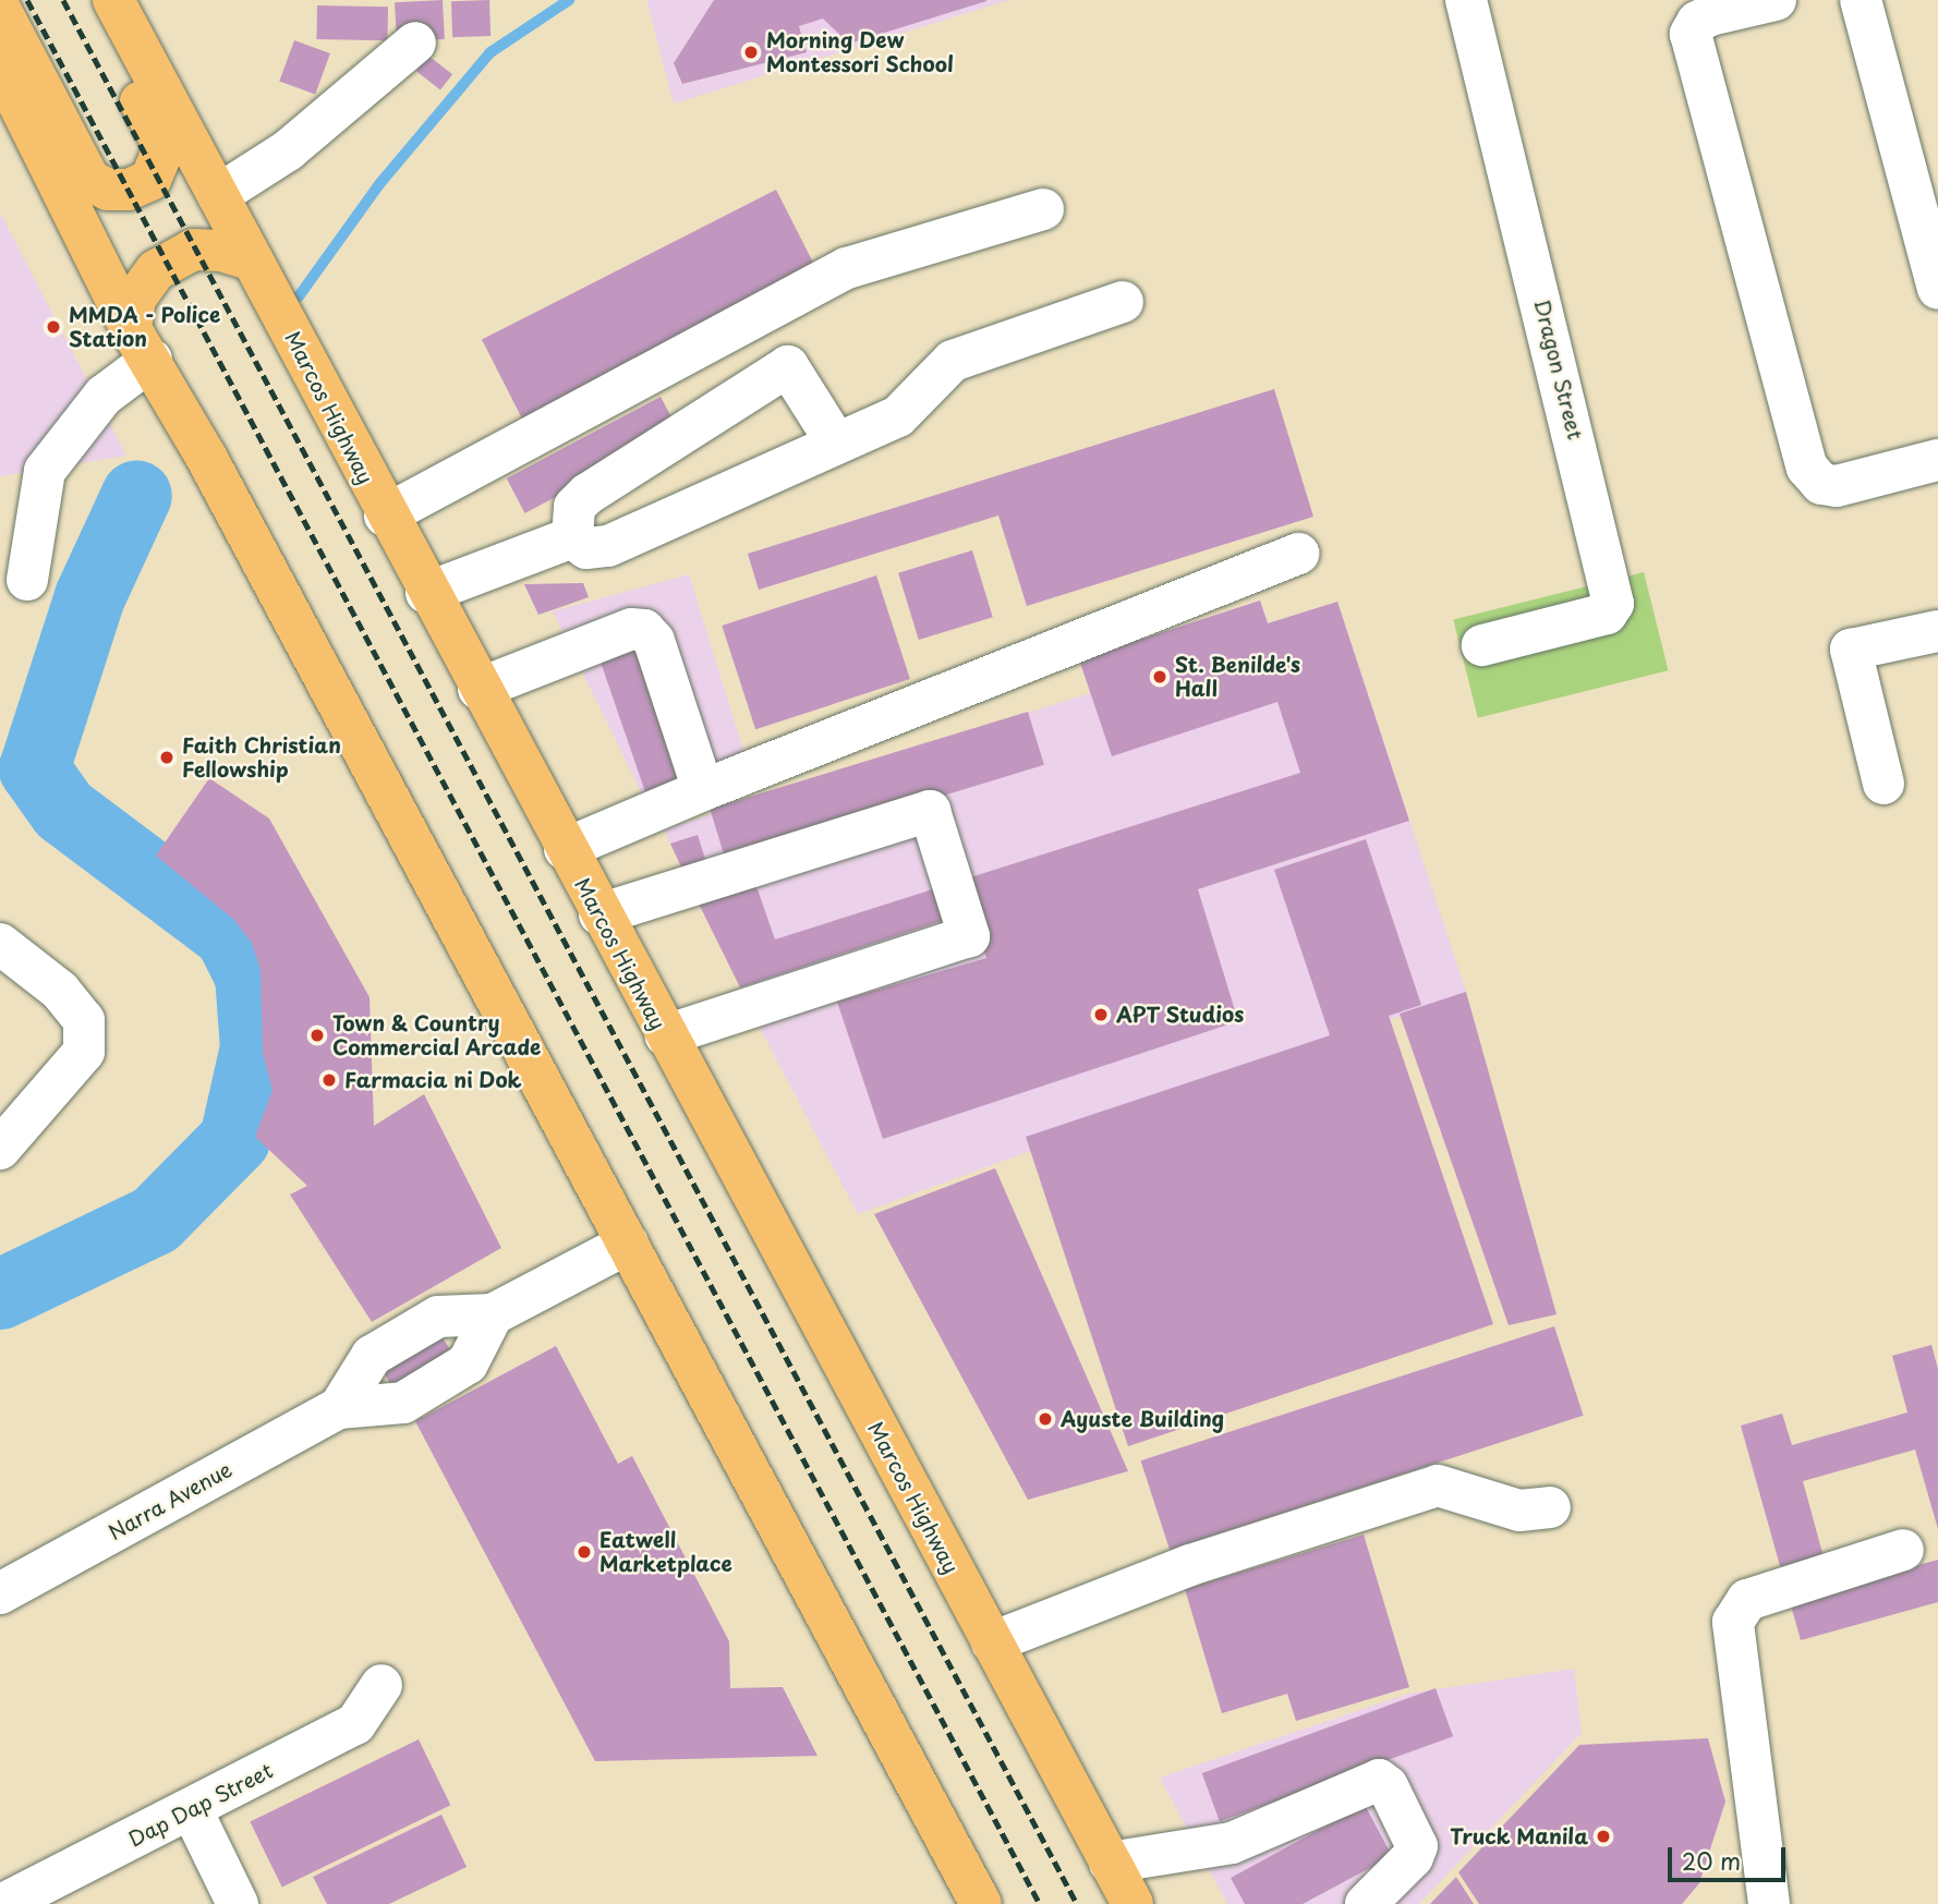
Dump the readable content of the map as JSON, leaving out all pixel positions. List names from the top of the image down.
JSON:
{
  "streets": {
    "main road": ["Marcos Highway"],
    "street": ["Dragon Street", "Narra Avenue", "Dap Dap Street"]
  },
  "places": [
    "Morning Dew Montessori School",
    "MMDA - Police Station",
    "St. Benilde's Hall",
    "Faith Christian Fellowship",
    "APT Studios",
    "Town & Country Commercial Arcade",
    "Farmacia ni Dok",
    "Ayuste Building",
    "Eatwell Marketplace",
    "Truck Manila"
  ],
  "scale_bar": "20 m"
}
